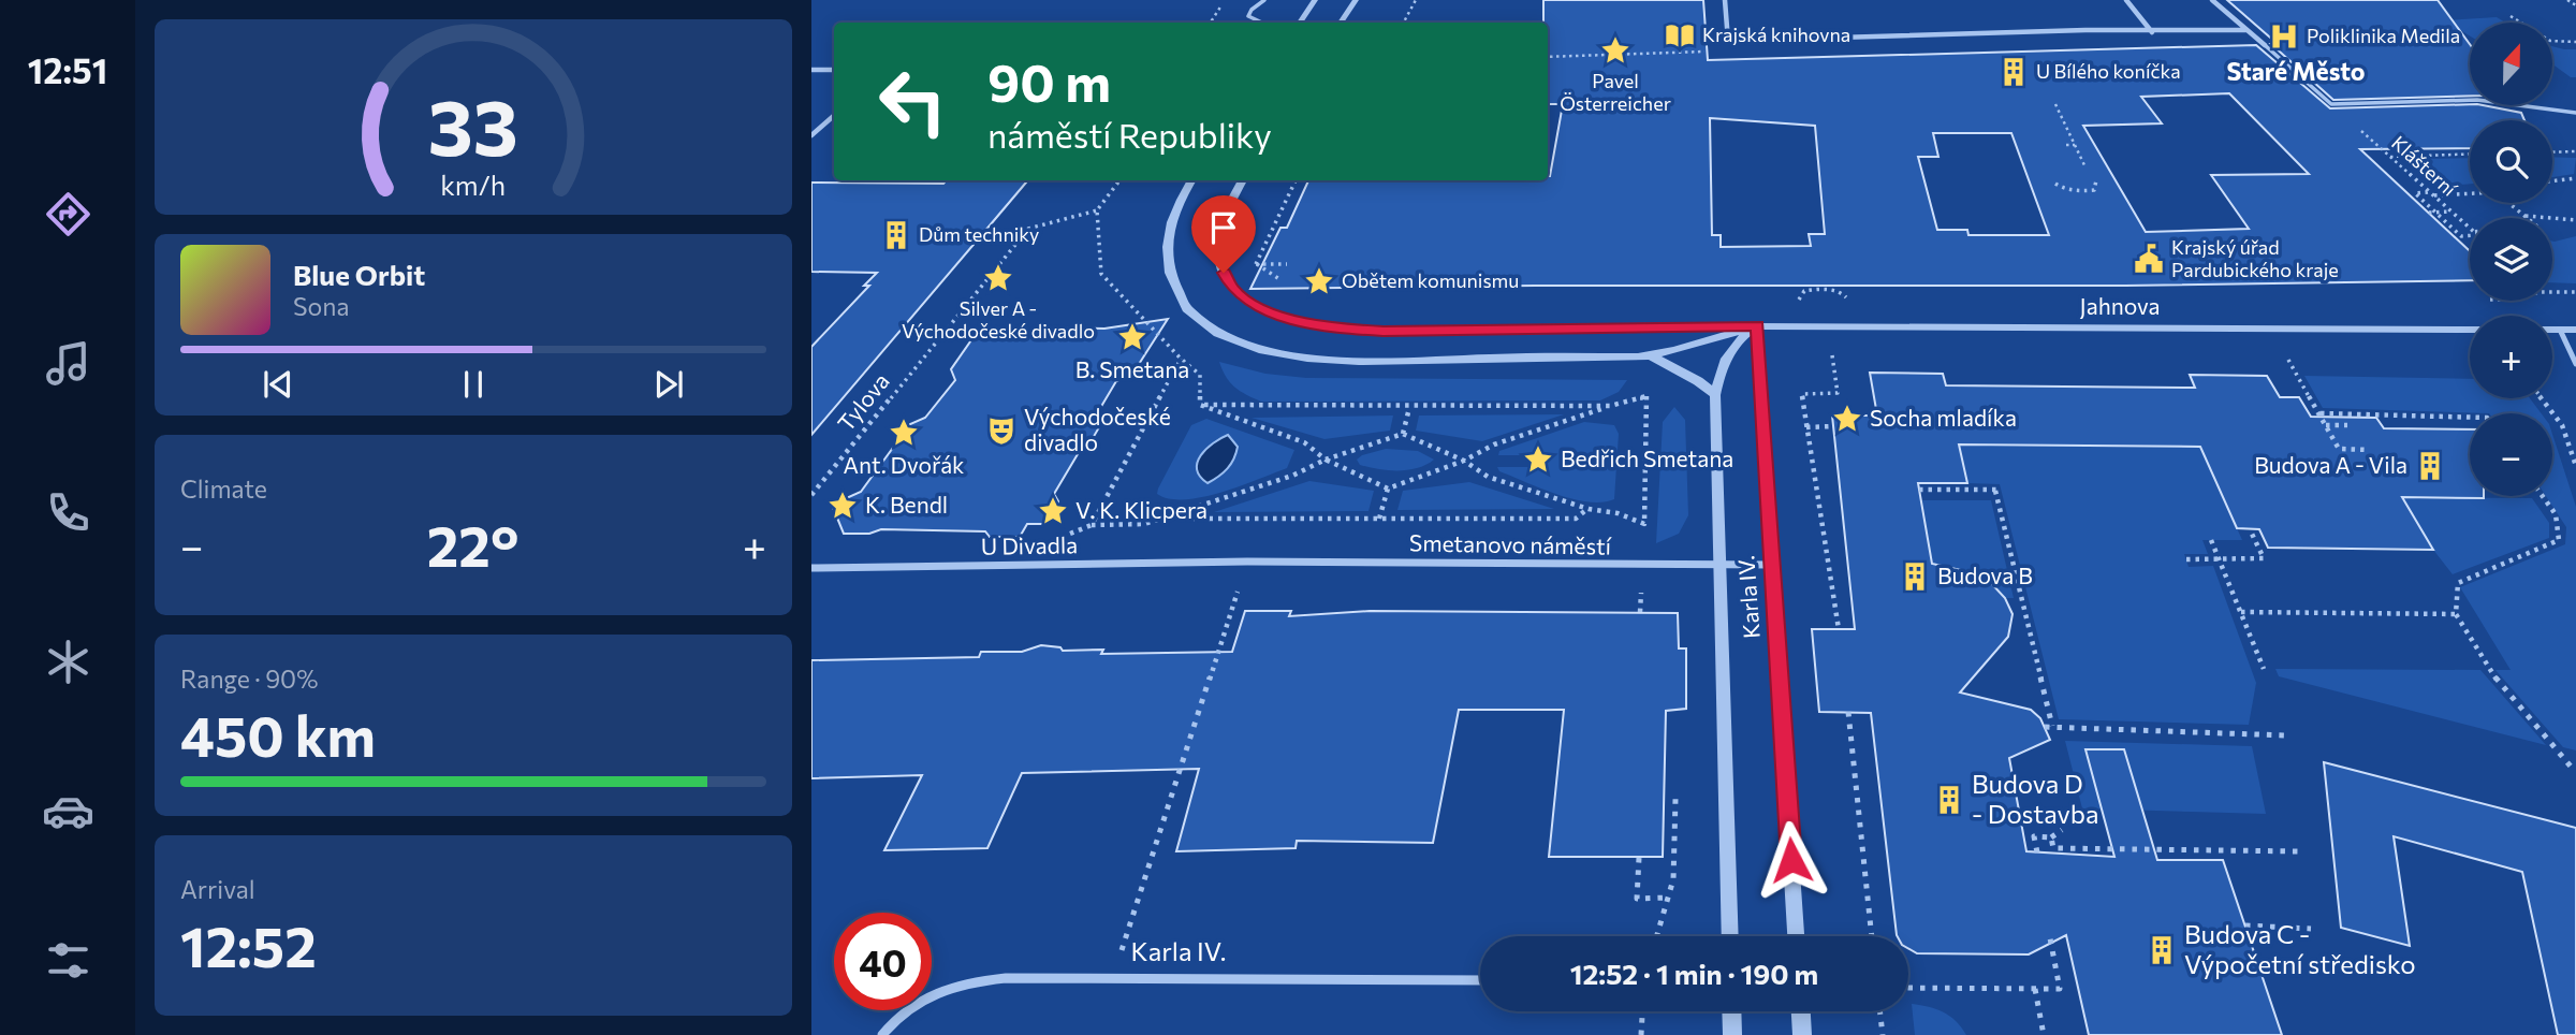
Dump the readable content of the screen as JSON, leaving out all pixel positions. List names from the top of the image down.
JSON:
{
  "streets": {
    "street": [
      "Jahnova",
      "Smetanovo náměstí",
      "U Divadla",
      "Karla IV."
    ],
    "path": ["Klášterní", "Tylova"]
  },
  "crossings": [
    ["Jahnova", "Karla IV."],
    ["Smetanovo náměstí", "U Divadla"],
    ["Smetanovo náměstí", "Karla IV."]
  ],
  "districts": ["Staré Město"],
  "places": {
    "library": ["Krajská knihovna"],
    "hospital": ["Poliklinika Medila"],
    "place": [
      "Pavel Österreicher",
      "Silver A - Východočeské divadlo",
      "Obětem komunismu",
      "B. Smetana",
      "Socha mladíka",
      "Ant. Dvořák",
      "Bedřich Smetana",
      "K. Bendl",
      "V. K. Klicpera"
    ],
    "building": [
      "U Bílého koníčka",
      "Dům techniky",
      "Budova A - Vila",
      "Budova B",
      "Budova D - Dostavba",
      "Budova C - Výpočetní středisko"
    ],
    "public building": ["Krajský úřad Pardubického kraje"],
    "theatre": ["Východočeské divadlo"]
  },
  "north": "top",
  "page": {
    "tabs": "12:51",
    "map_buttons": ["+", "−"],
    "turn": ["90 m", "náměstí Republiky"],
    "song": ["Blue Orbit", "Sona"],
    "tile": [
      "Climate",
      ["Range · 90%", "450 km"],
      ["Arrival", "12:52"]
    ],
    "heat": ["−", "22°", "+"],
    "limit": "40",
    "trip": "12:52 · 1 min · 190 m",
    "gauge": ["33", "km/h"]
  }
}
